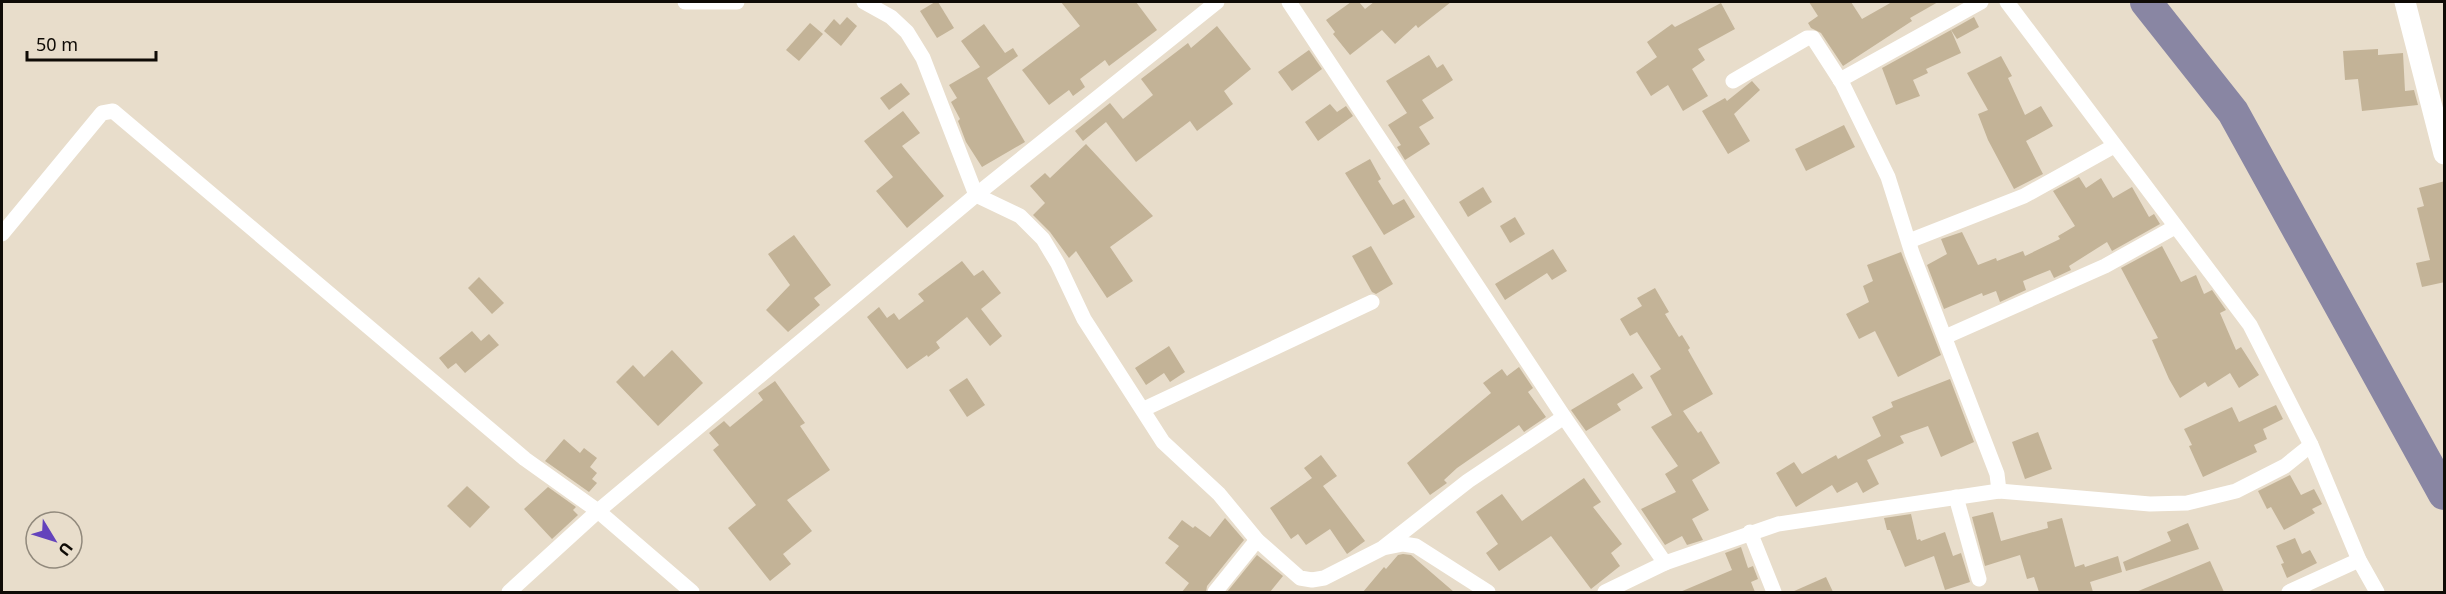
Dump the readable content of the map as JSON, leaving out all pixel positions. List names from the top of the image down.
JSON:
{
  "scale_bar": "50 m",
  "north": "bottom right"
}
